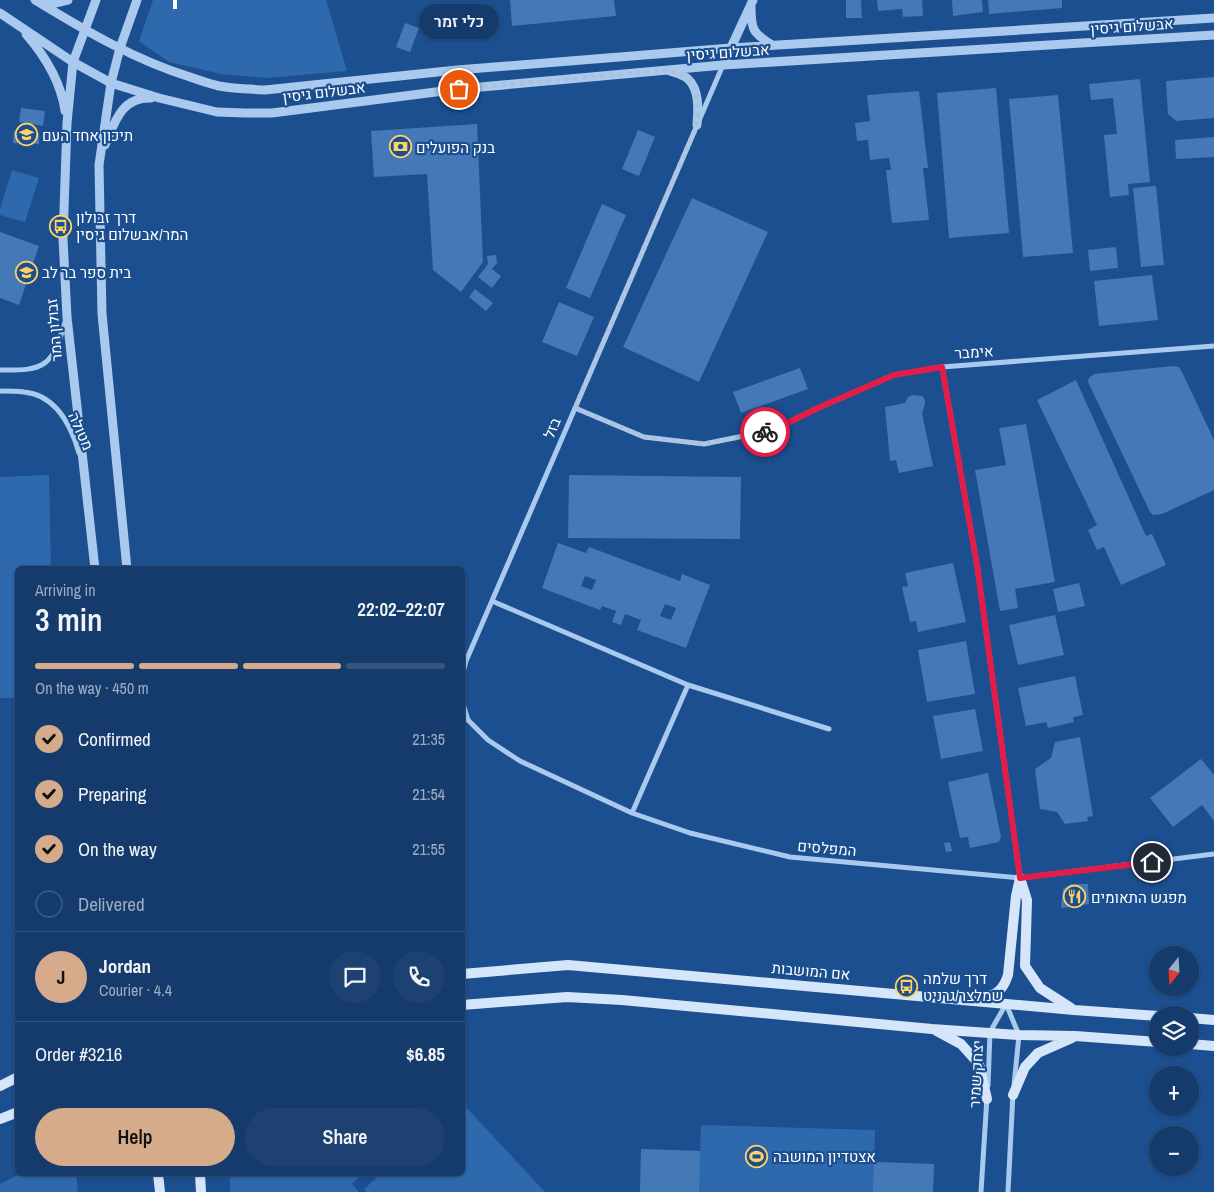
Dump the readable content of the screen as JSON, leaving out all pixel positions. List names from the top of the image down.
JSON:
{
  "streets": {
    "main road": ["אם המושבות"],
    "street": [
      "אבשלום גיסין",
      "זבולון המר",
      "אימבר",
      "בזל",
      "מטולה",
      "המפלסים",
      "יצחק שמיר"
    ]
  },
  "crossings": [
    ["אבשלום גיסין", "זבולון המר"],
    ["אבשלום גיסין", "בזל"],
    ["זבולון המר", "מטולה"],
    ["אימבר", "בזל"],
    ["אם המושבות", "יצחק שמיר"]
  ],
  "places": {
    "other": ["כלי זמר"],
    "school or university": ["תיכון אחד העם", "בית ספר בר לב"],
    "bank": ["בנק הפועלים"],
    "bus stop": ["דרך זבולון המר/אבשלום גיסין", "דרך שלמה שמלצר/גרניט"],
    "restaurant": ["מפגש התאומים"],
    "sports": ["אצטדיון המושבה"]
  },
  "north": "bottom",
  "page": {
    "bubble": "כלי זמר",
    "heading": ["3 min", "Arriving in", "22:02–22:07"],
    "panel": [
      "Jordan",
      "Courier · 4.4",
      "Order #3216",
      "$6.85"
    ],
    "bar": "On the way · 450 m",
    "list": [
      ["Confirmed", "21:35"],
      ["Preparing", "21:54"],
      ["On the way", "21:55"],
      "Delivered"
    ],
    "map_buttons": ["+", "−"],
    "round": "J",
    "buttons": ["Help", "Share"]
  }
}
